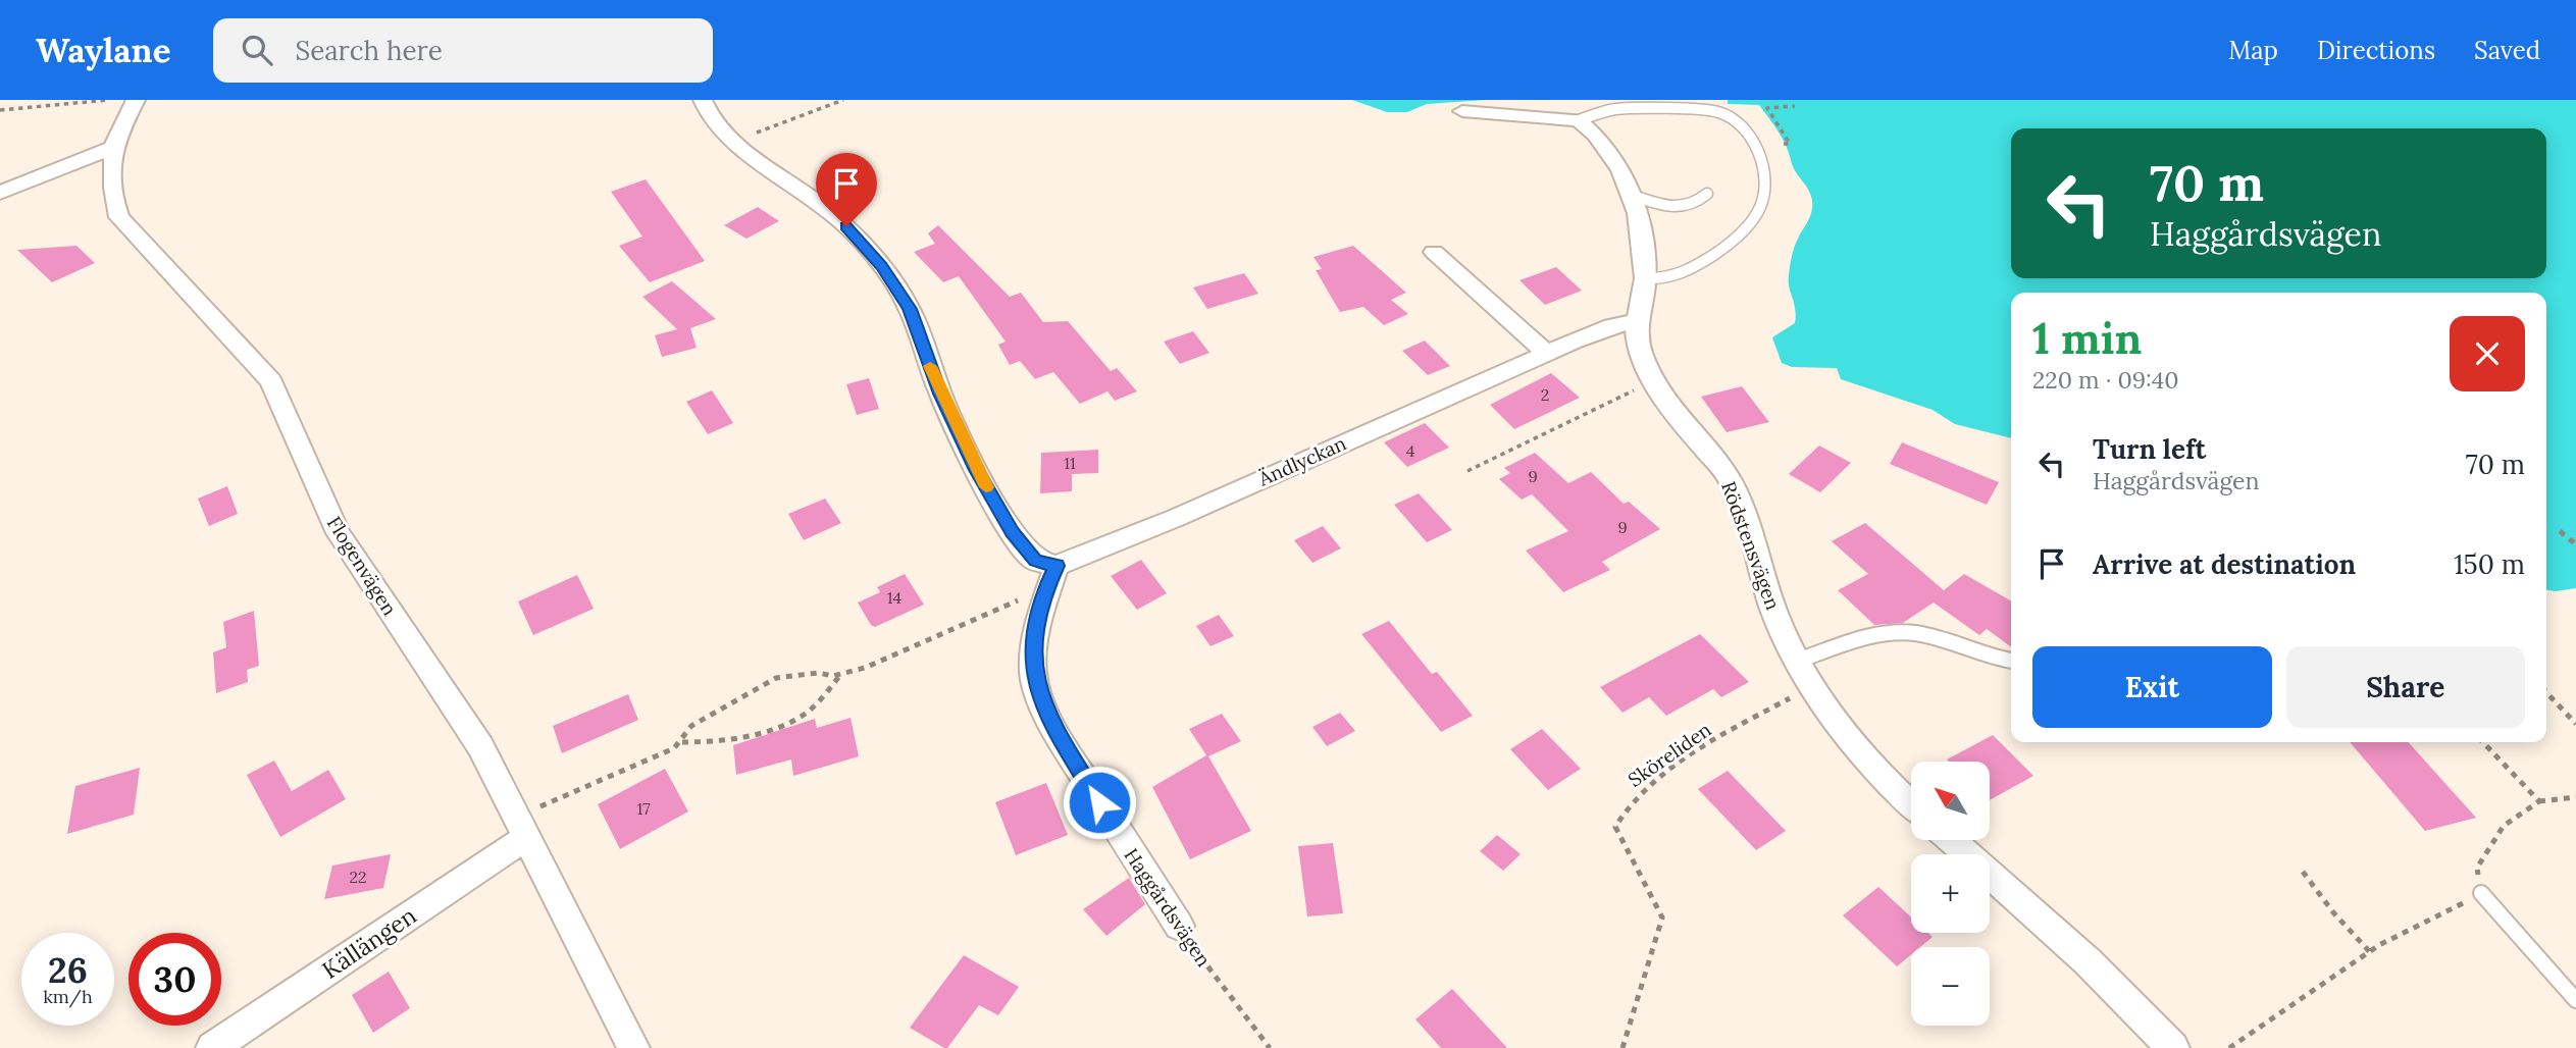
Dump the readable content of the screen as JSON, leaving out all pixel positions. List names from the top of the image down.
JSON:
{
  "streets": {
    "street": [
      "Ändlyckan",
      "Rödstensvägen",
      "Flogenvägen",
      "Haggårdsvägen",
      "Källängen"
    ],
    "path": ["Sköreliden"]
  },
  "crossings": [
    ["Ändlyckan", "Rödstensvägen"],
    ["Ändlyckan", "Haggårdsvägen"],
    ["Rödstensvägen", "Sköreliden"],
    ["Flogenvägen", "Källängen"]
  ],
  "house_numbers": [
    "2",
    "4",
    "11",
    "9",
    "9",
    "14",
    "17",
    "22"
  ],
  "north": "top left",
  "page": {
    "header": "Waylane",
    "search": "Search here",
    "nav": ["Map", "Directions", "Saved"],
    "turn": ["70 m", "Haggårdsvägen"],
    "heading": ["1 min", "220 m · 09:40"],
    "list": [
      {
        "name": "Turn left",
        "note": "Haggårdsvägen",
        "value": "70 m"
      },
      {
        "name": "Arrive at destination",
        "value": "150 m"
      }
    ],
    "buttons": ["Exit", "Share"],
    "map_buttons": ["+", "−"],
    "speed": "26 km/h",
    "limit": "30"
  }
}
